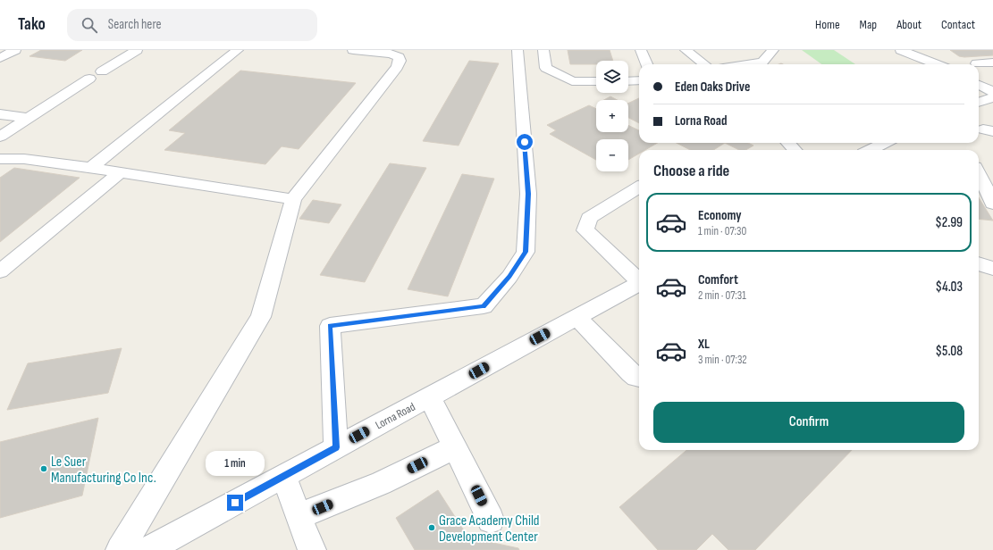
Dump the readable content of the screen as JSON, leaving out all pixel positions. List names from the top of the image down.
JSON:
{
  "streets": {
    "street": ["Lorna Road"]
  },
  "places": ["Le Suer Manufacturing Co Inc.", "Grace Academy Child Development Center"],
  "page": {
    "header": "Tako",
    "search": "Search here",
    "nav": [
      "Home",
      "Map",
      "About",
      "Contact"
    ],
    "map_buttons": ["+", "−"],
    "banner": ["Eden Oaks Drive", "Lorna Road"],
    "heading": "Choose a ride",
    "list": [
      {
        "name": "Economy",
        "note": "1 min · 07:30",
        "value": "$2.99"
      },
      {
        "name": "Comfort",
        "note": "2 min · 07:31",
        "value": "$4.03"
      },
      {
        "name": "XL",
        "note": "3 min · 07:32",
        "value": "$5.08"
      }
    ],
    "buttons": "Confirm",
    "bubble": "1 min"
  }
}
